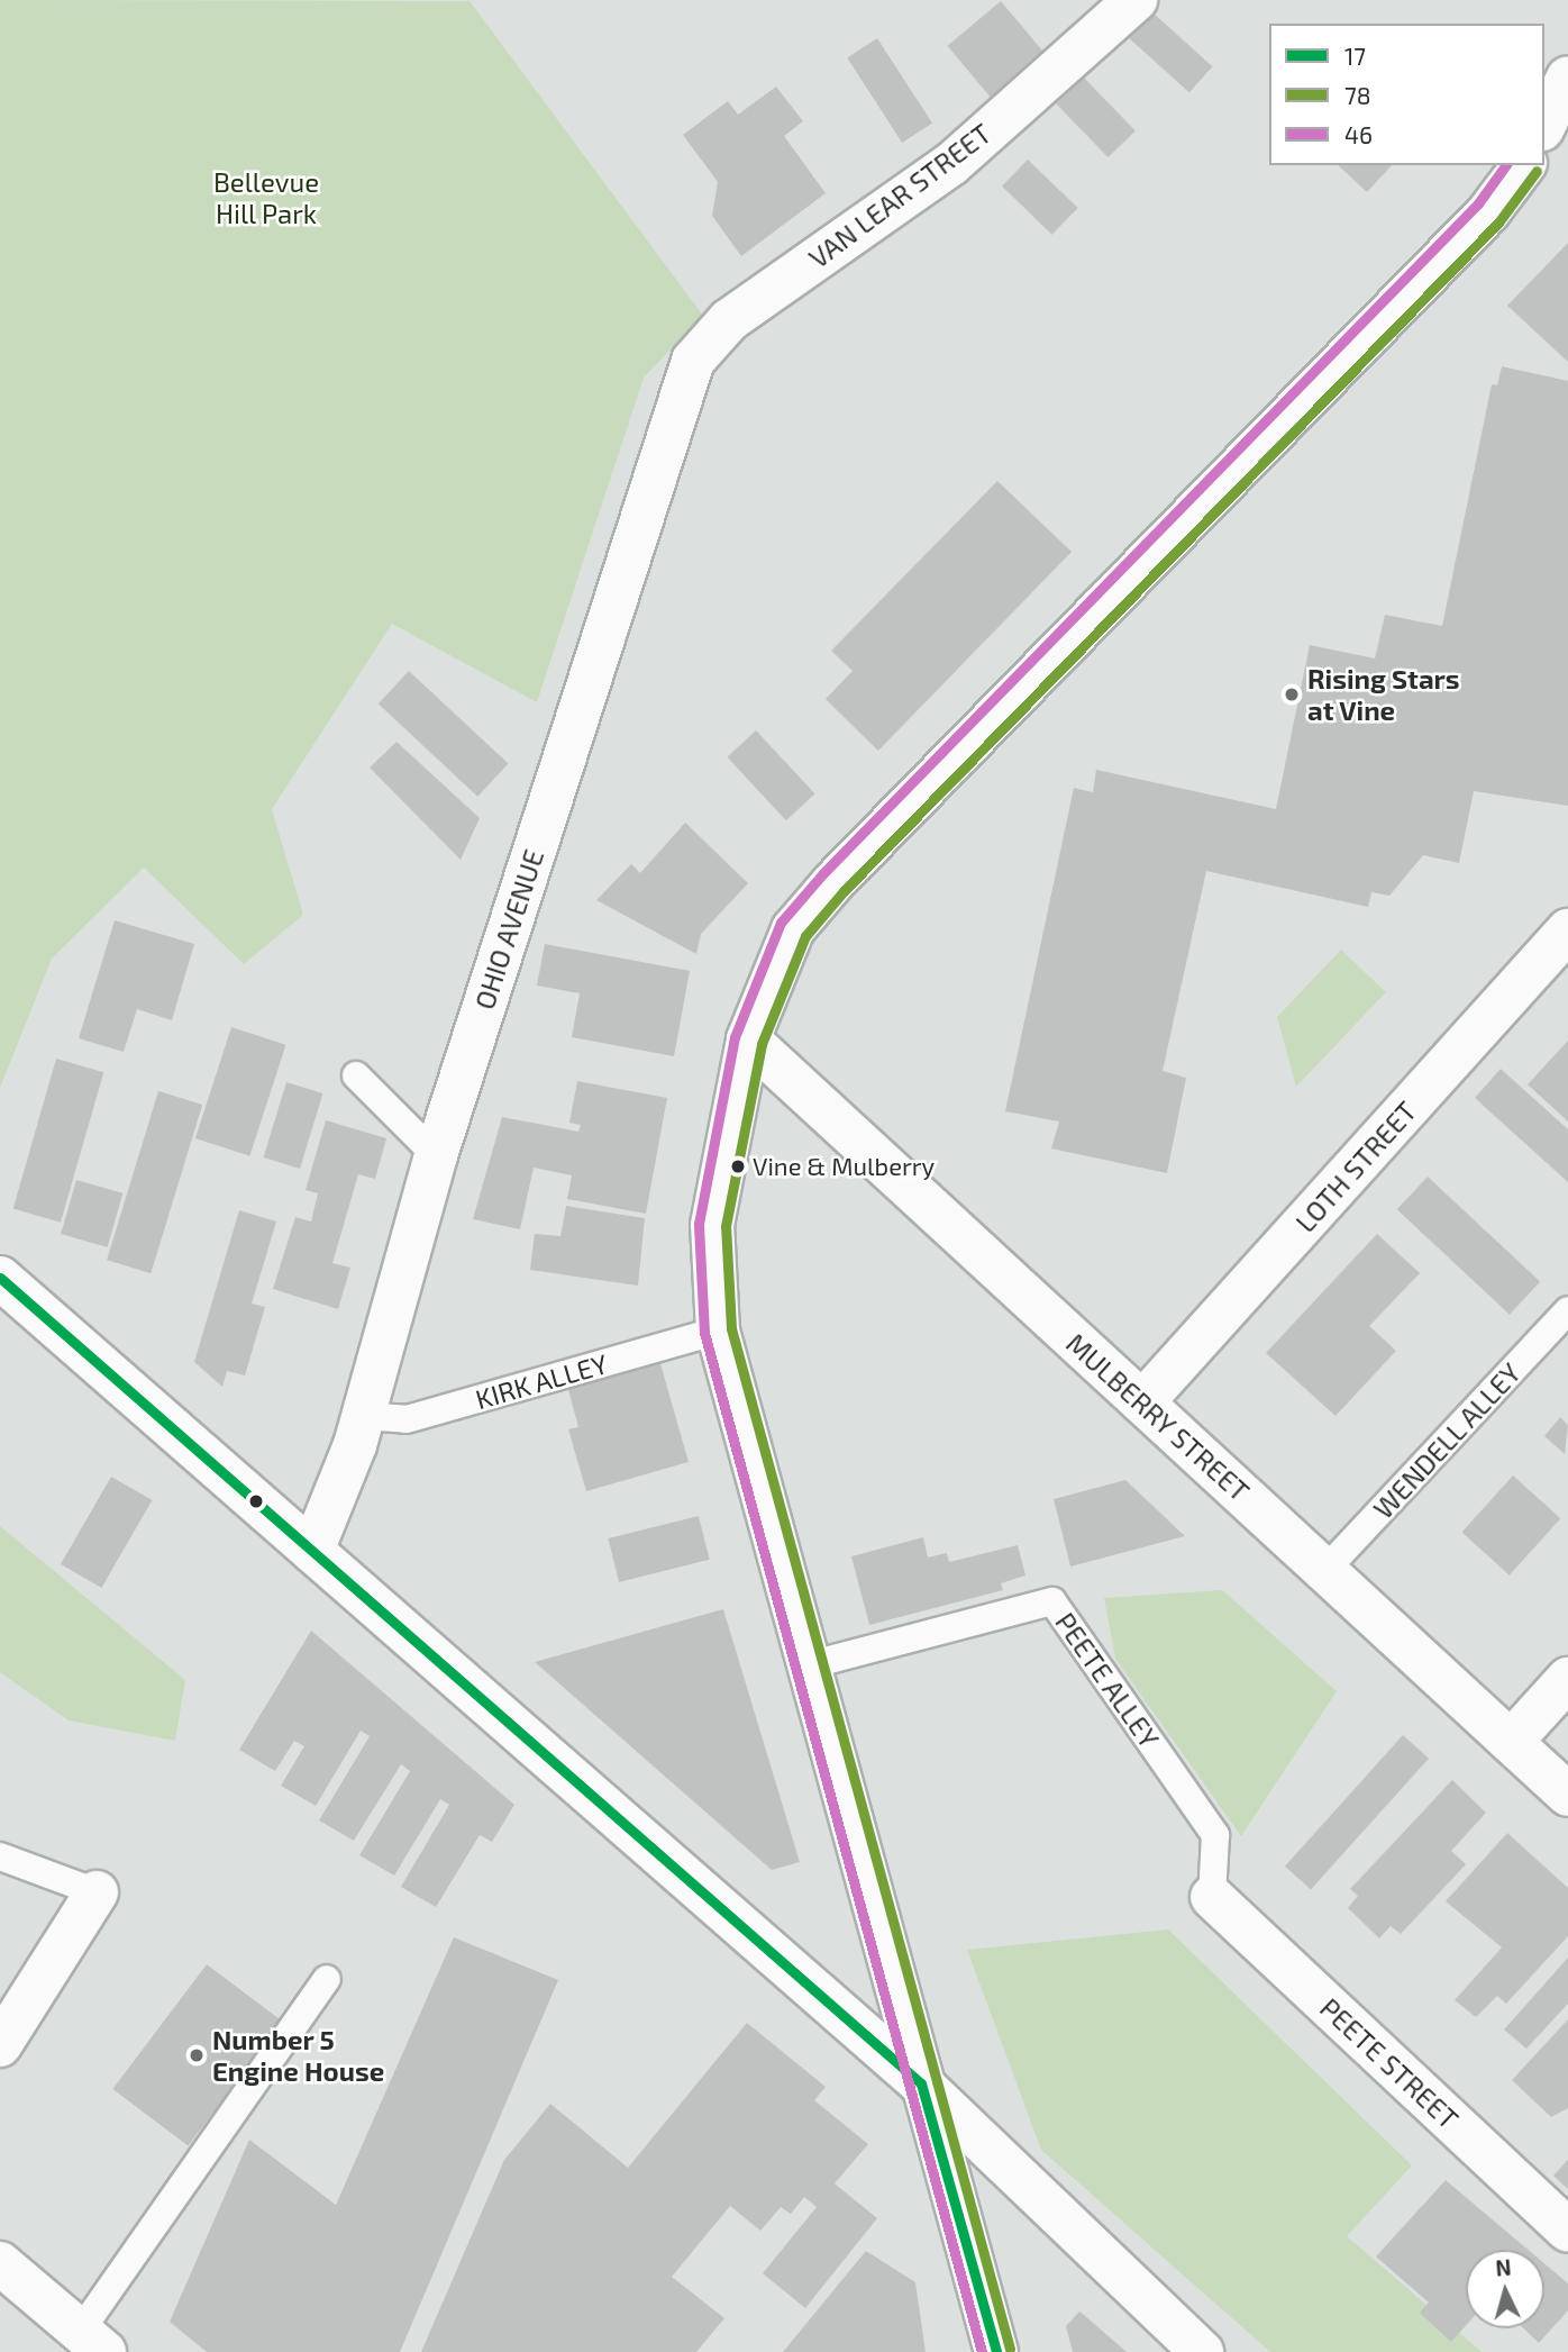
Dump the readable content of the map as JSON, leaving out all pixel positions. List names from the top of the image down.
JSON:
{
  "streets": {
    "street": [
      "VAN LEAR STREET",
      "OHIO AVENUE",
      "LOTH STREET",
      "MULBERRY STREET",
      "PEETE STREET"
    ],
    "lane": ["KIRK ALLEY", "WENDELL ALLEY", "PEETE ALLEY"]
  },
  "crossings": [
    ["VAN LEAR STREET", "OHIO AVENUE"],
    ["OHIO AVENUE", "KIRK ALLEY"],
    ["LOTH STREET", "MULBERRY STREET"],
    ["MULBERRY STREET", "WENDELL ALLEY"],
    ["PEETE ALLEY", "PEETE STREET"]
  ],
  "parks": ["Bellevue Hill Park"],
  "places": ["Rising Stars at Vine", "Vine & Mulberry", "Number 5 Engine House"],
  "lines": ["transit line 46", "transit line 78", "transit line 17"],
  "legend": ["17", "78", "46"],
  "north": "top"
}
